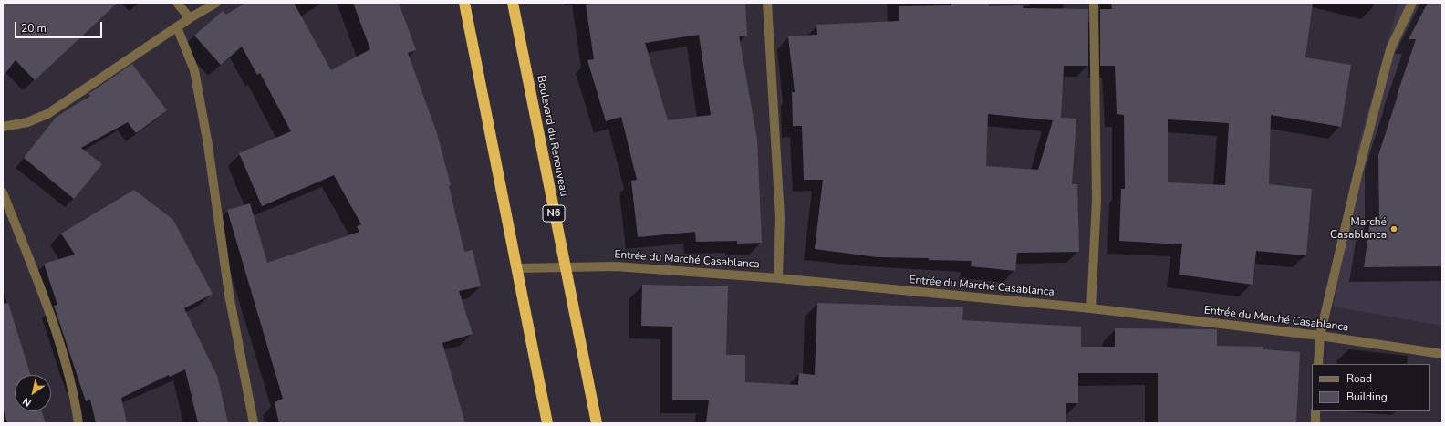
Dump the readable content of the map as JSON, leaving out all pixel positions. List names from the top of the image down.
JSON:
{
  "streets": {
    "highway": ["Boulevard du Renouveau", "N6"],
    "street": ["Entrée du Marché Casablanca"]
  },
  "crossings": [
    ["Boulevard du Renouveau", "Entrée du Marché Casablanca"]
  ],
  "places": ["Marché Casablanca"],
  "legend": ["Road", "Building"],
  "scale_bar": "20 m",
  "north": "bottom left"
}
